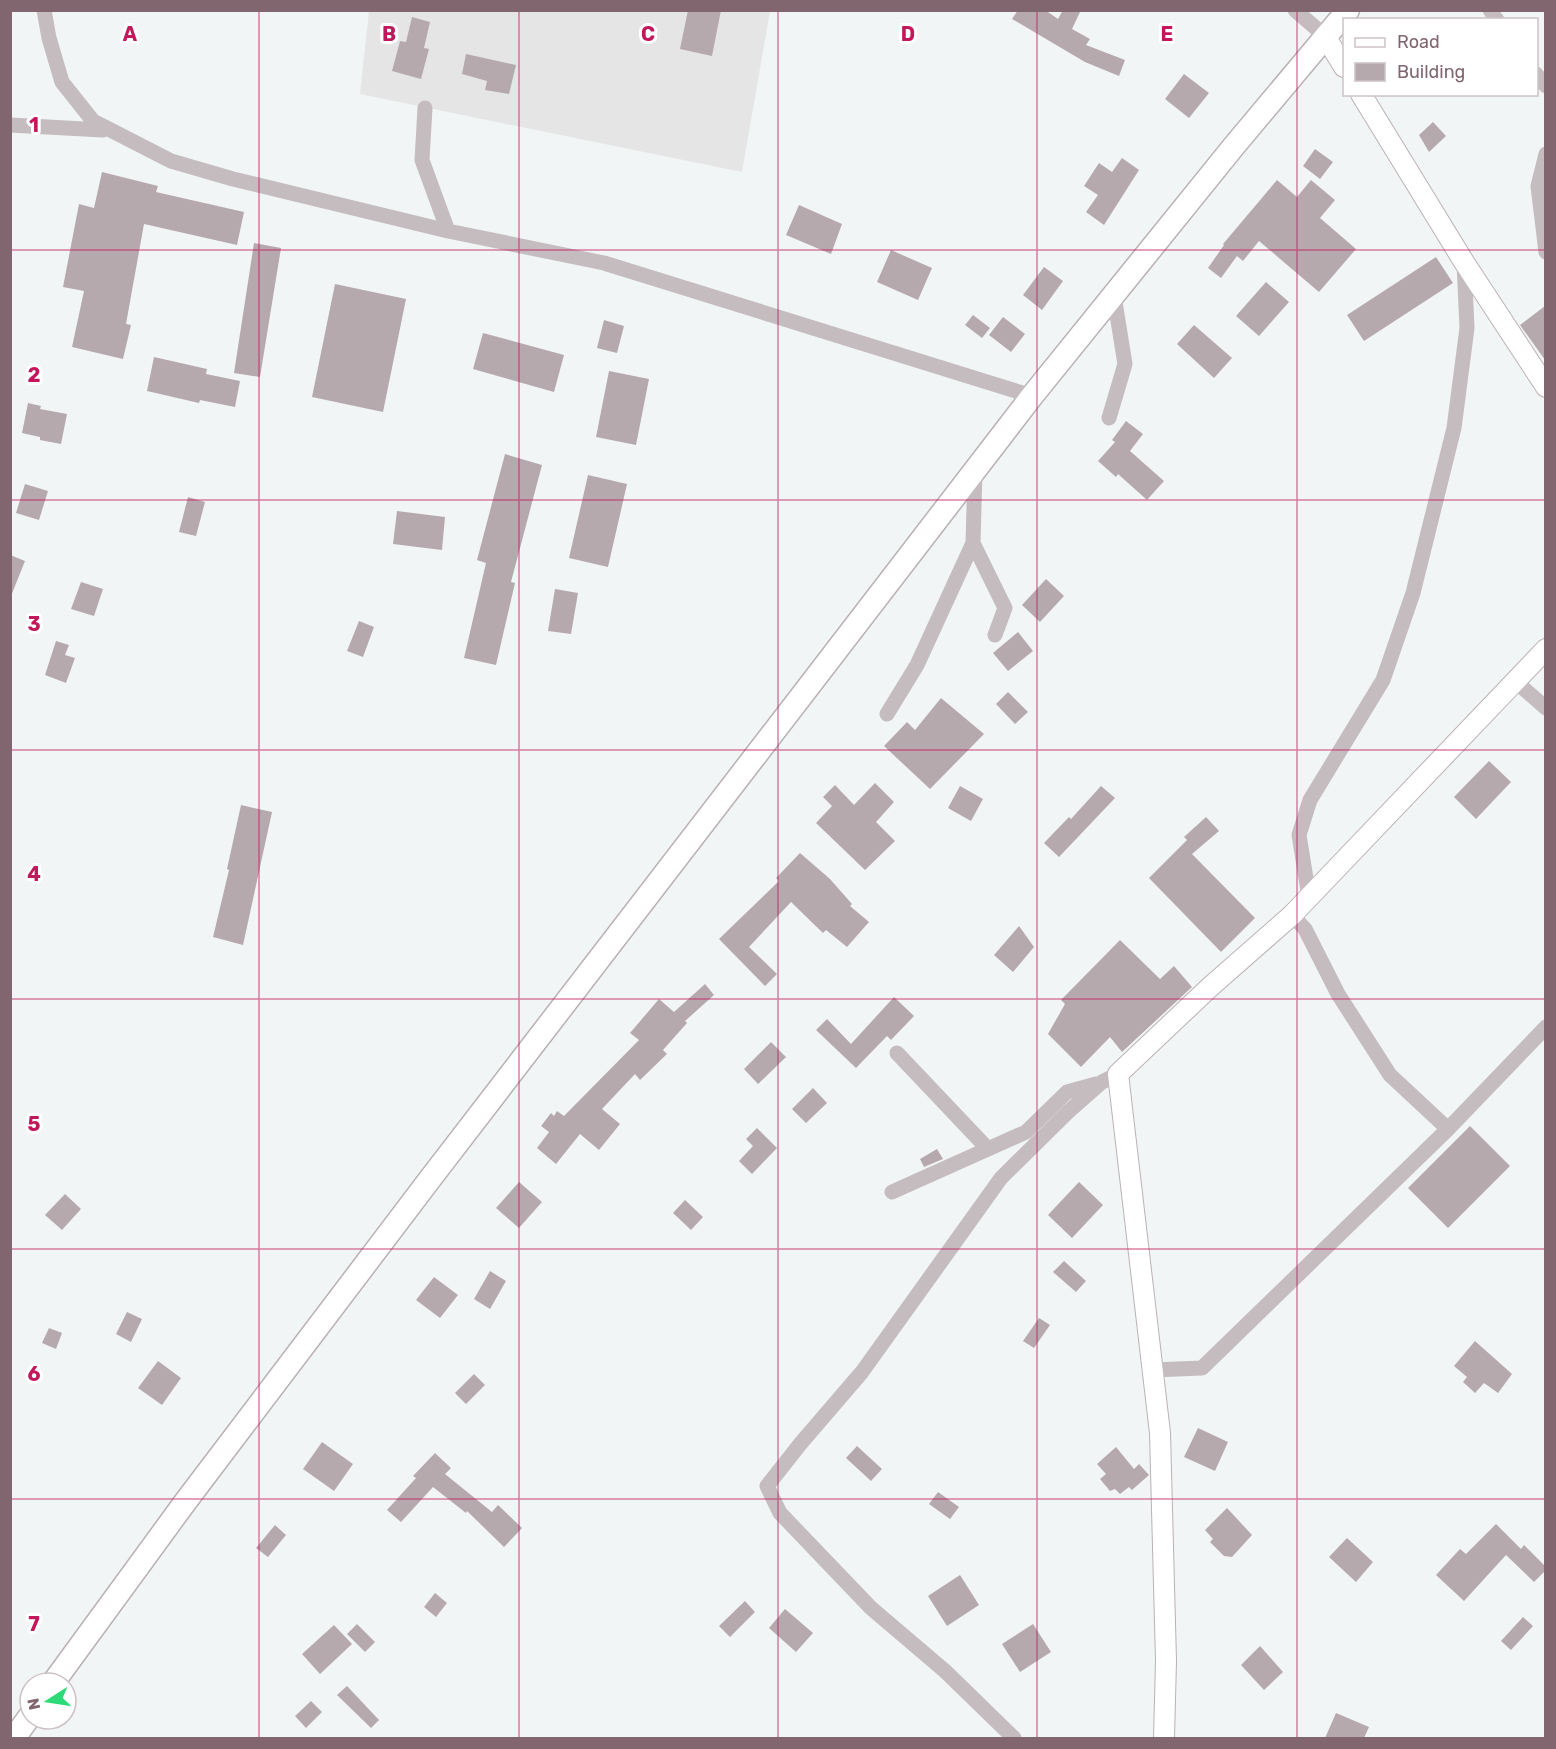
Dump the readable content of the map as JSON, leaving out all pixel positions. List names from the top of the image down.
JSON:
{
  "legend": ["Road", "Building"],
  "north": "left",
  "grid": {
    "columns": [
      "A",
      "B",
      "C",
      "D",
      "E"
    ],
    "rows": [
      "1",
      "2",
      "3",
      "4",
      "5",
      "6",
      "7"
    ]
  }
}
